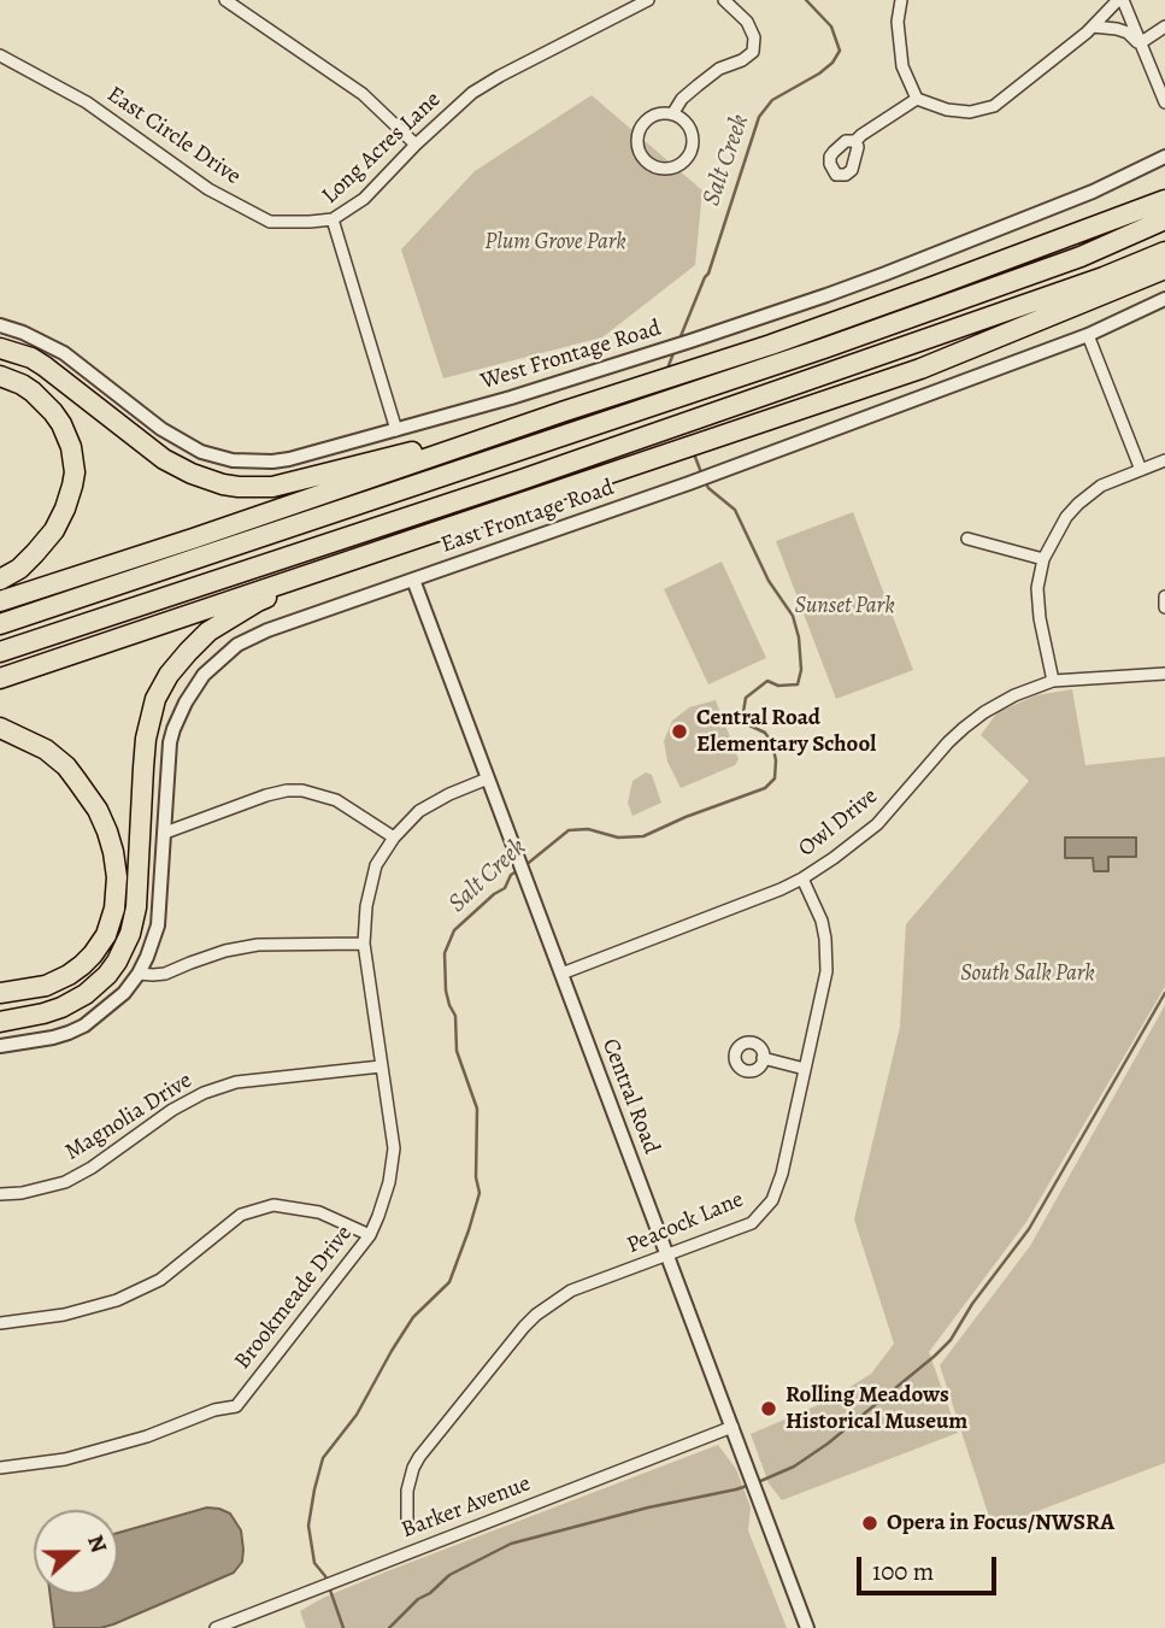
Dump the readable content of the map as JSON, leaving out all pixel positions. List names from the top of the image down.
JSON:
{
  "streets": {
    "street": [
      "East Circle Drive",
      "Long Acres Lane",
      "West Frontage Road",
      "East Frontage Road",
      "Owl Drive",
      "Central Road",
      "Magnolia Drive",
      "Peacock Lane",
      "Brookmeade Drive",
      "Barker Avenue"
    ]
  },
  "crossings": [
    ["East Circle Drive", "Long Acres Lane"],
    ["Long Acres Lane", "West Frontage Road"],
    ["East Frontage Road", "Central Road"],
    ["Owl Drive", "Central Road"],
    ["Owl Drive", "Peacock Lane"],
    ["Central Road", "Peacock Lane"],
    ["Central Road", "Brookmeade Drive"],
    ["Central Road", "Barker Avenue"],
    ["Magnolia Drive", "Brookmeade Drive"]
  ],
  "water": ["Salt Creek"],
  "parks": ["Plum Grove Park", "Sunset Park", "South Salk Park"],
  "places": ["Central Road Elementary School", "Rolling Meadows Historical Museum", "Opera in Focus/NWSRA"],
  "scale_bar": "100 m",
  "north": "right"
}
